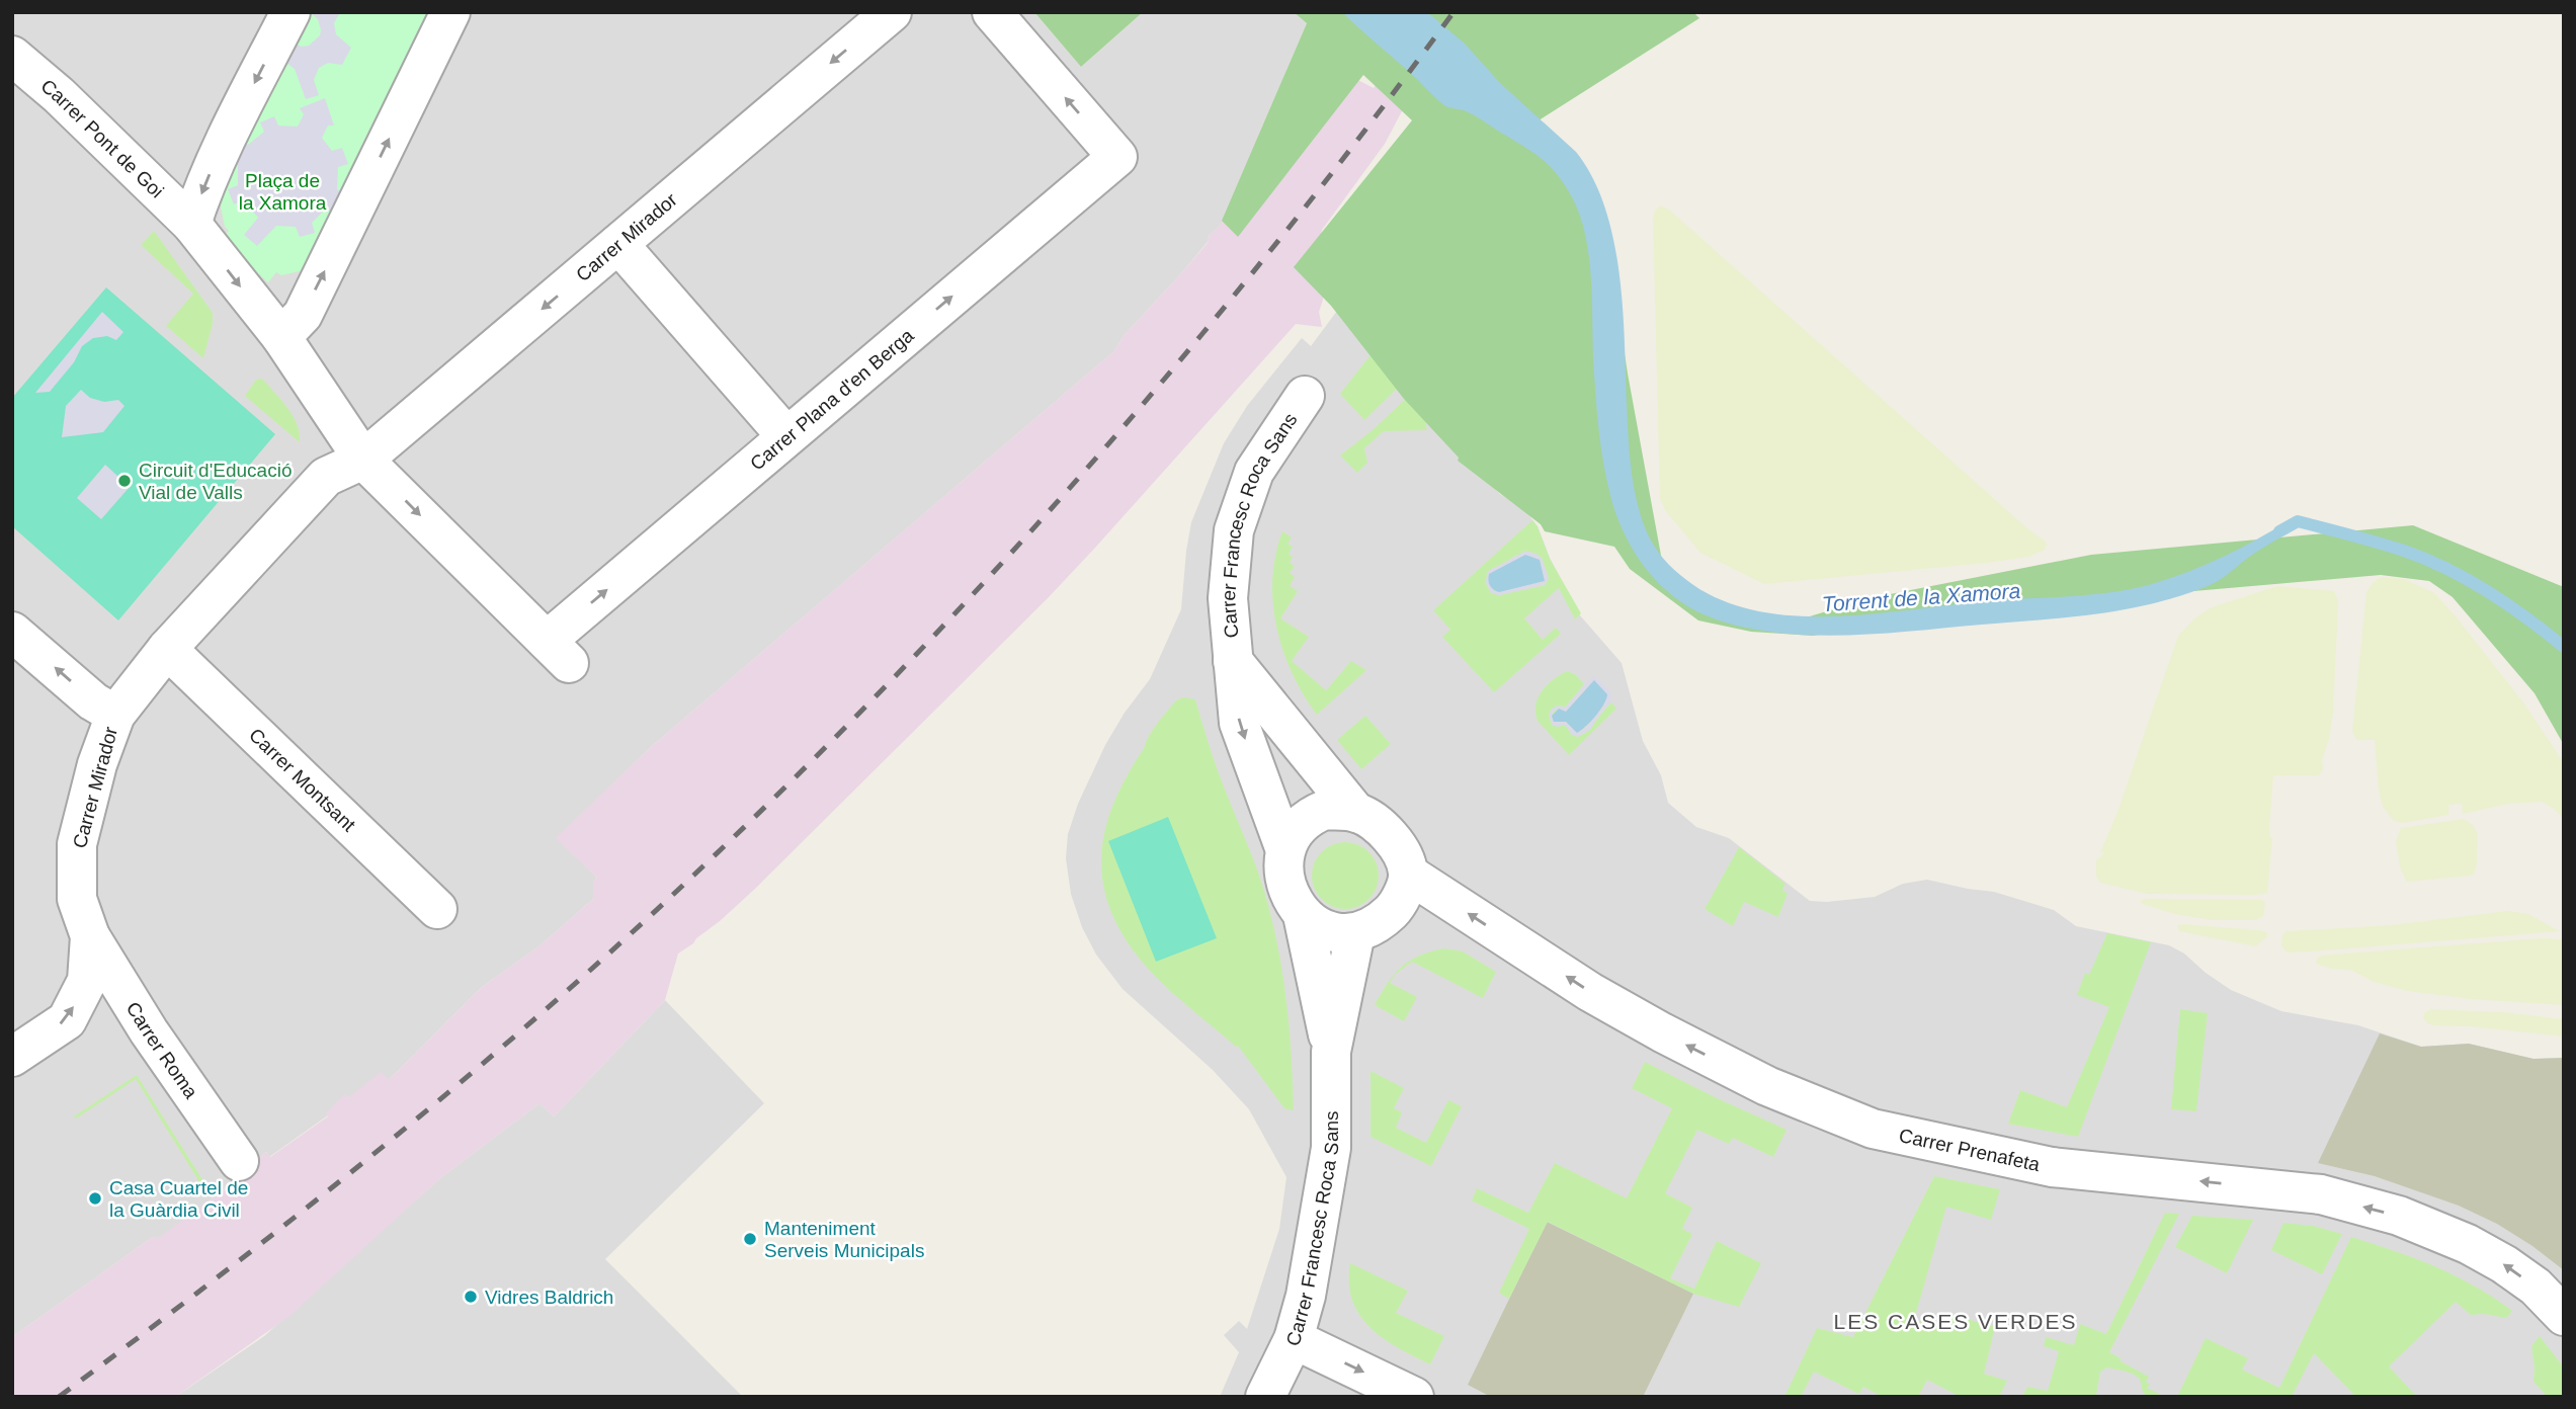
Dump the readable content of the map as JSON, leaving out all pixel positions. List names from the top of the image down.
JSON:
{
  "streets": {
    "street": [
      "Carrer Pont de Goi",
      "Carrer Mirador",
      "Carrer Plana d'en Berga",
      "Carrer Francesc Roca Sans",
      "Carrer Montsant",
      "Carrer Roma",
      "Carrer Prenafeta"
    ]
  },
  "crossings": [
    ["Carrer Mirador", "Carrer Plana d'en Berga"],
    ["Carrer Mirador", "Carrer Montsant"],
    ["Carrer Mirador", "Carrer Roma"],
    ["Carrer Francesc Roca Sans", "Carrer Prenafeta"]
  ],
  "one_way": ["Carrer Prenafeta"],
  "districts": ["LES CASES VERDES"],
  "water": ["Torrent de la Xamora"],
  "parks": ["Plaça de la Xamora"],
  "places": [
    "Circuit d'Educació Vial de Valls",
    "Casa Cuartel de la Guàrdia Civil",
    "Manteniment Serveis Municipals",
    "Vidres Baldrich"
  ]
}
